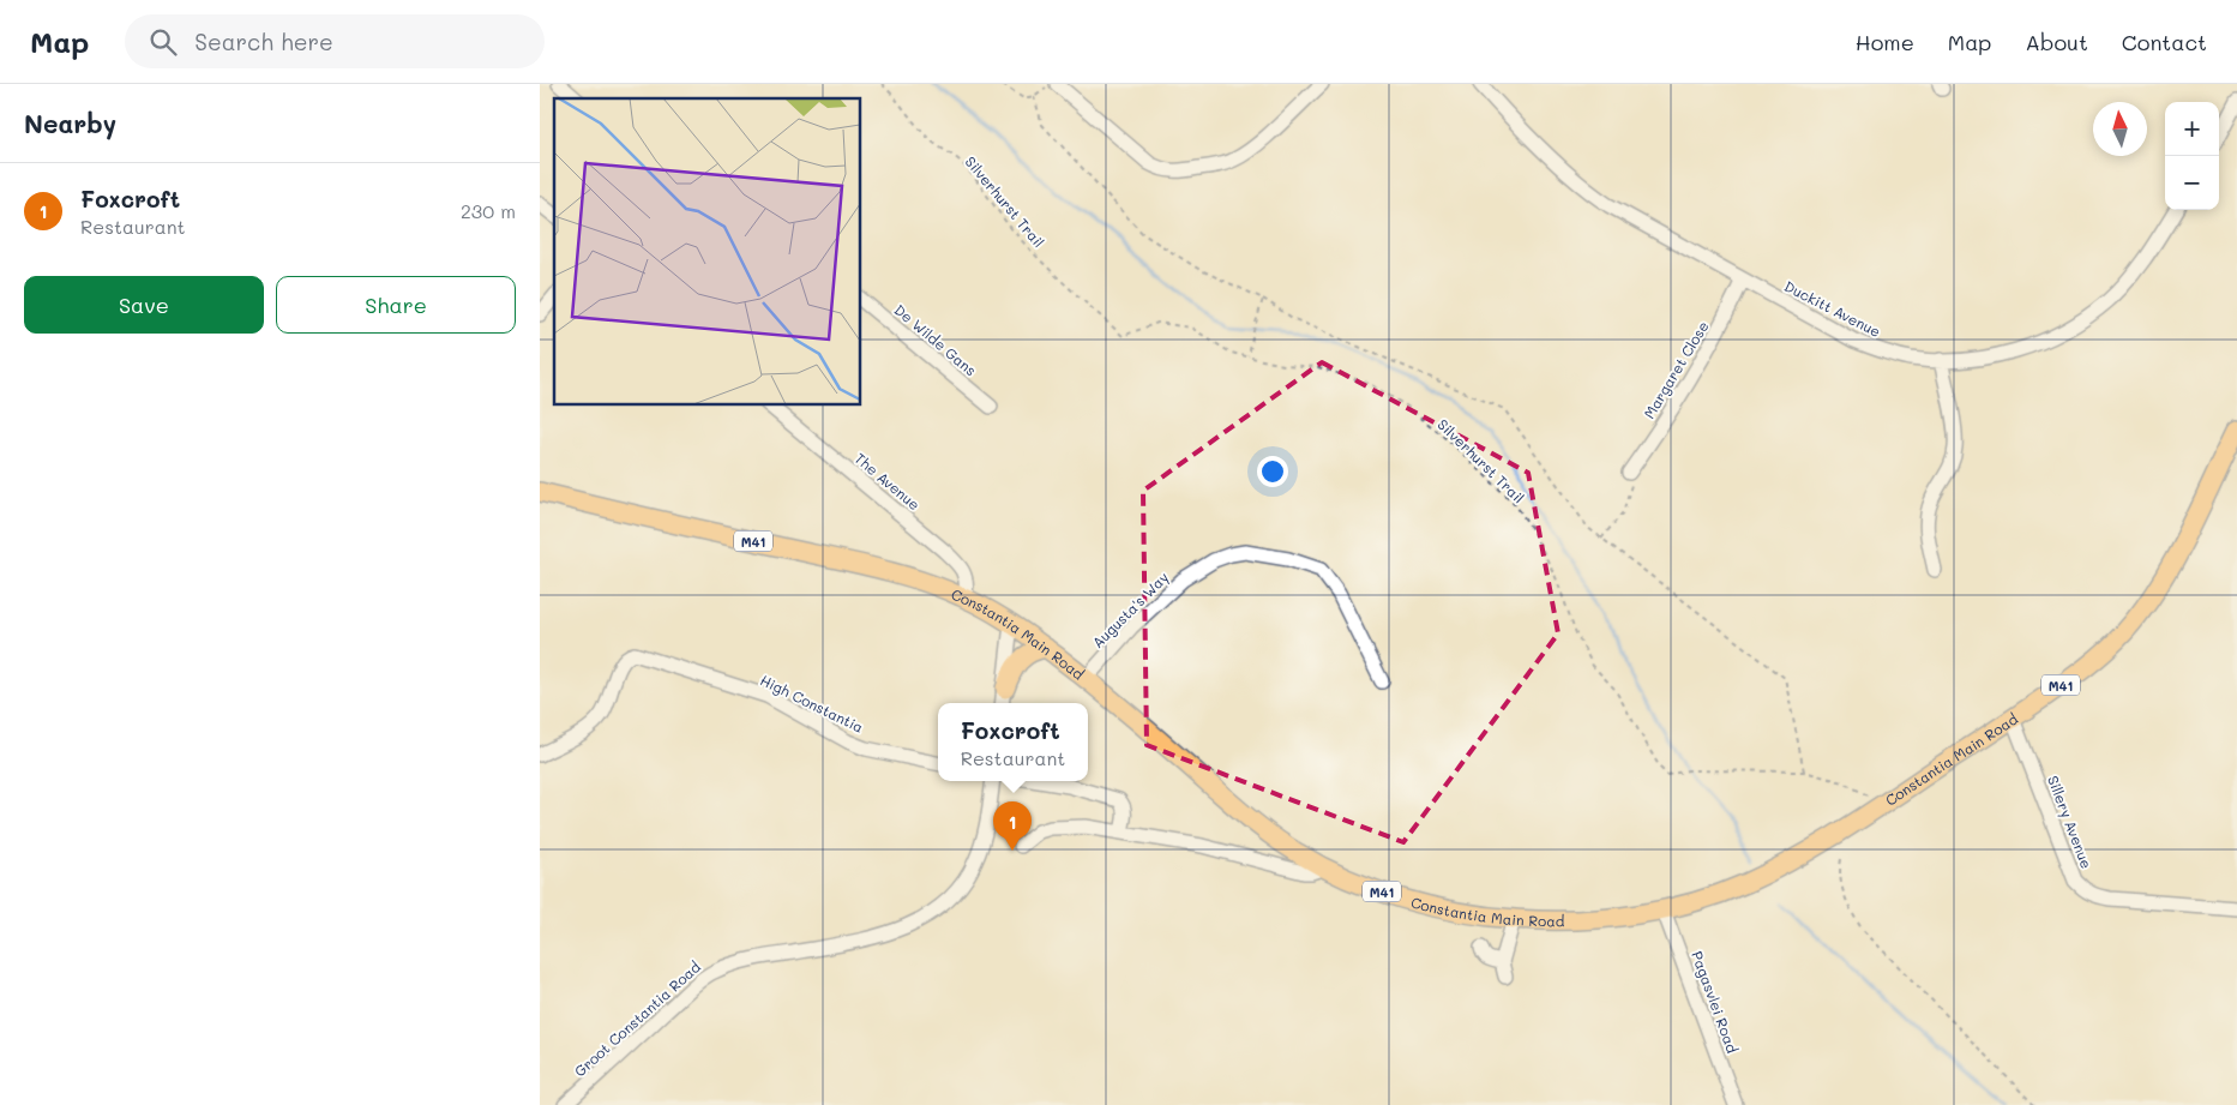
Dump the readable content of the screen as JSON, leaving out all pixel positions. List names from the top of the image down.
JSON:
{
  "streets": {
    "main road": ["M41", "Constantia Main Road"],
    "street": [
      "Duckitt Avenue",
      "De Wilde Gans",
      "Margaret Close",
      "The Avenue",
      "Augusta's Way",
      "High Constantia",
      "Sillery Avenue",
      "Pagasvlei Road",
      "Groot Constantia Road"
    ],
    "path": ["Silverhurst Trail"]
  },
  "crossings": [
    ["Duckitt Avenue", "Margaret Close"],
    ["The Avenue", "Constantia Main Road"],
    ["Augusta's Way", "Constantia Main Road"],
    ["Constantia Main Road", "Sillery Avenue"],
    ["Constantia Main Road", "Pagasvlei Road"]
  ],
  "north": "top",
  "page": {
    "header": "Map",
    "search": "Search here",
    "nav": [
      "Home",
      "Map",
      "About",
      "Contact"
    ],
    "heading": "Nearby",
    "map_buttons": ["+", "−"],
    "list": [
      {
        "mark": "1",
        "name": "Foxcroft",
        "note": "Restaurant",
        "value": "230 m"
      }
    ],
    "buttons": ["Save", "Share"],
    "popup": ["Foxcroft", "Restaurant"],
    "pins": "1"
  }
}
